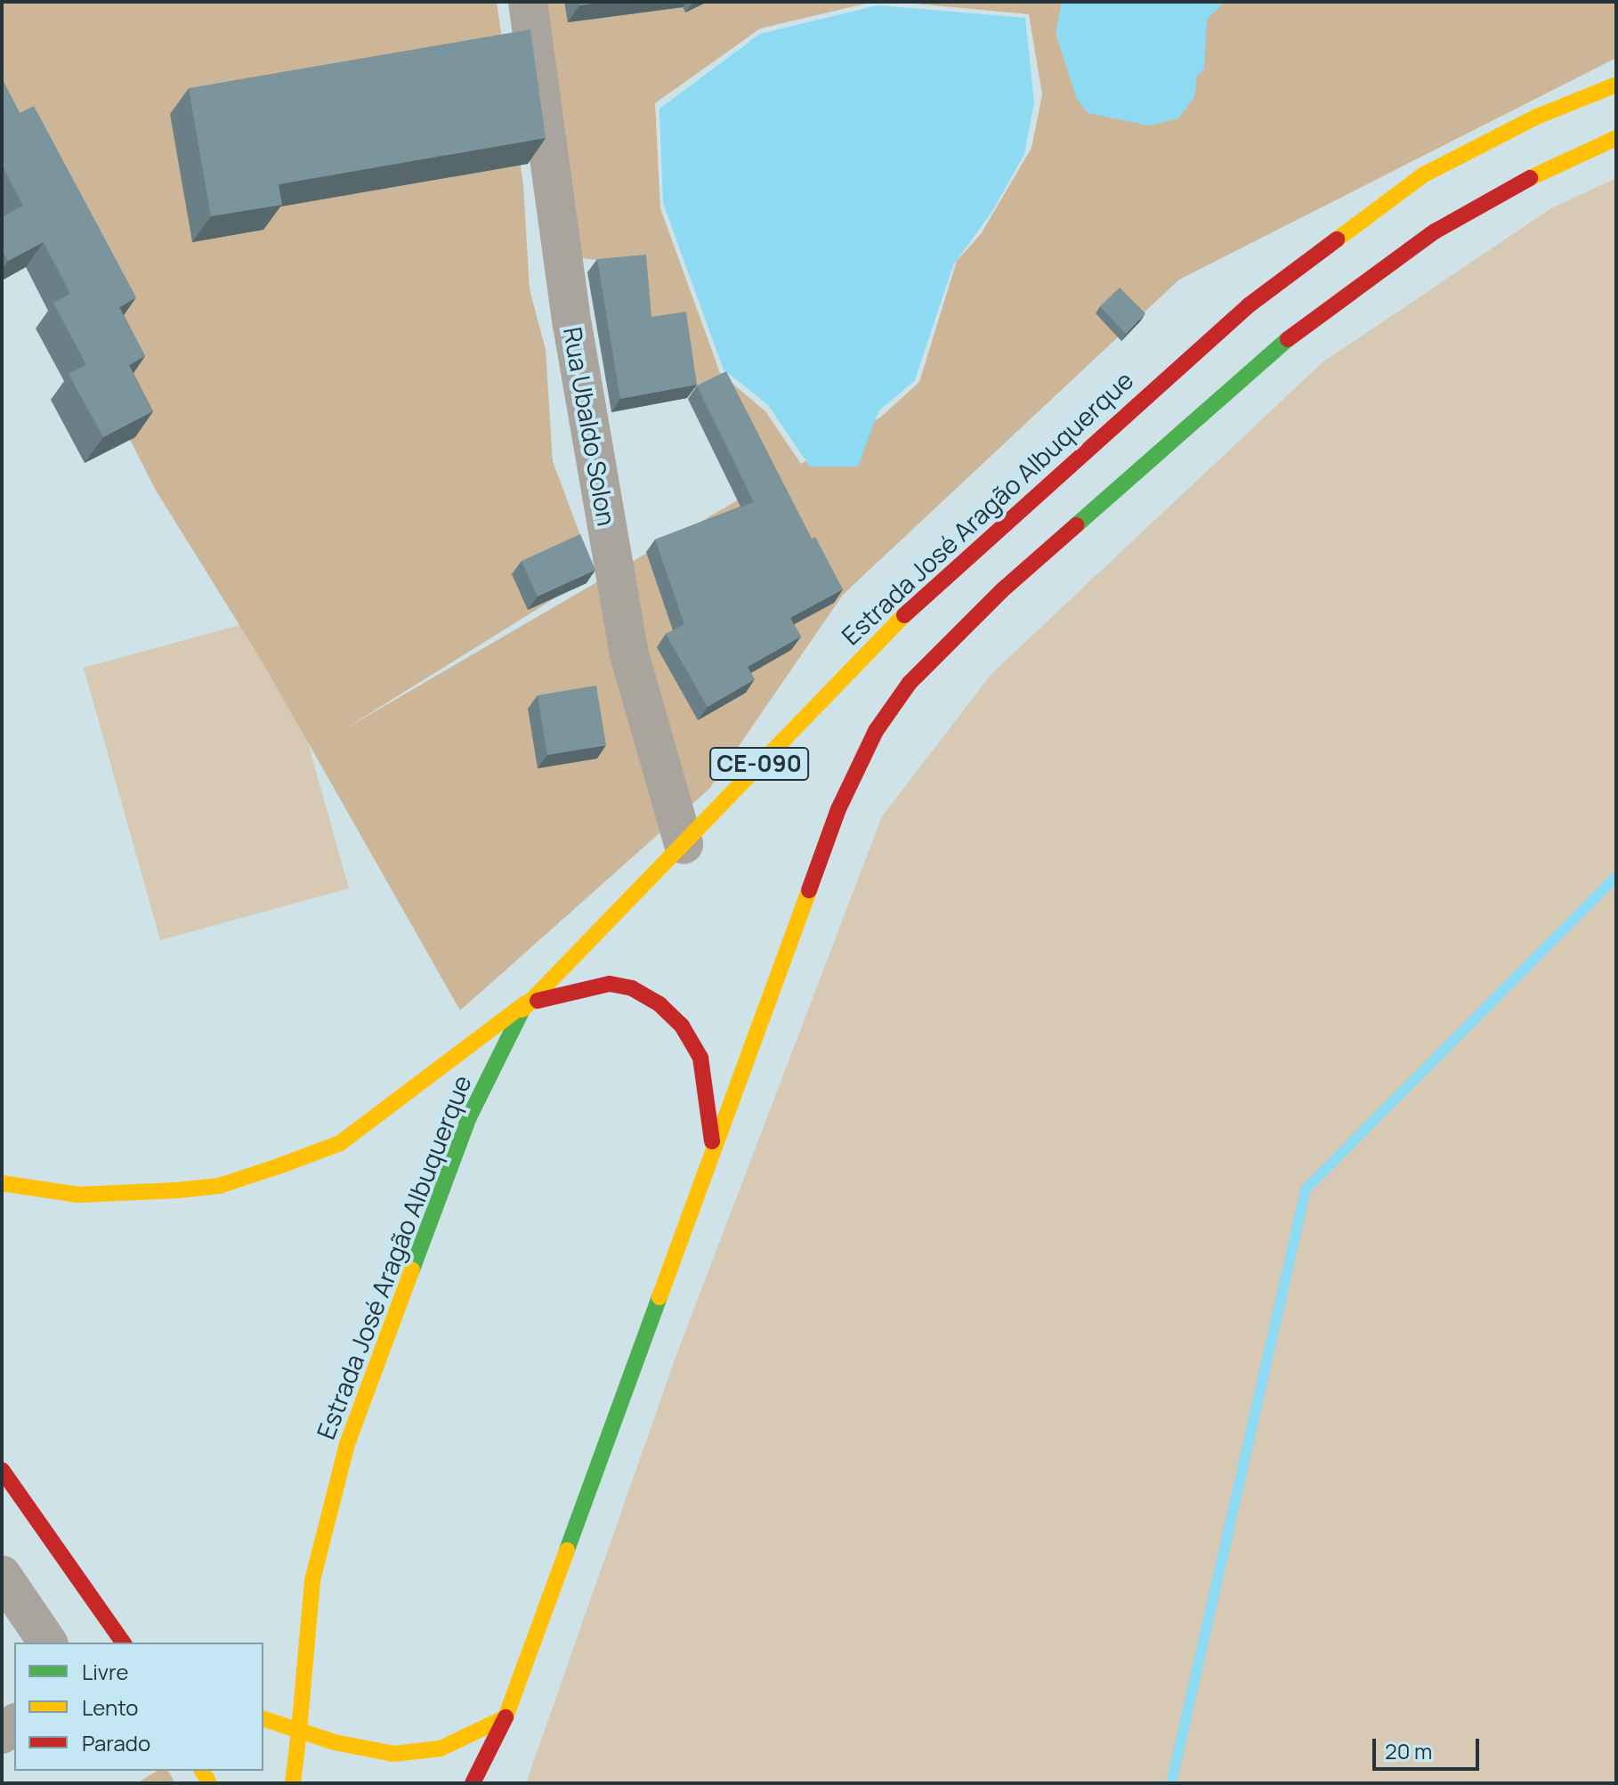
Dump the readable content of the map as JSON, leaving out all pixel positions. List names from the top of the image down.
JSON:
{
  "streets": {
    "main road": ["Estrada José Aragão Albuquerque", "CE-090"],
    "street": ["Rua Ubaldo Solon"]
  },
  "crossings": [
    ["Rua Ubaldo Solon", "Estrada José Aragão Albuquerque"],
    ["Estrada José Aragão Albuquerque", "CE-090"]
  ],
  "legend": ["Livre", "Lento", "Parado"],
  "scale_bar": "20 m"
}
